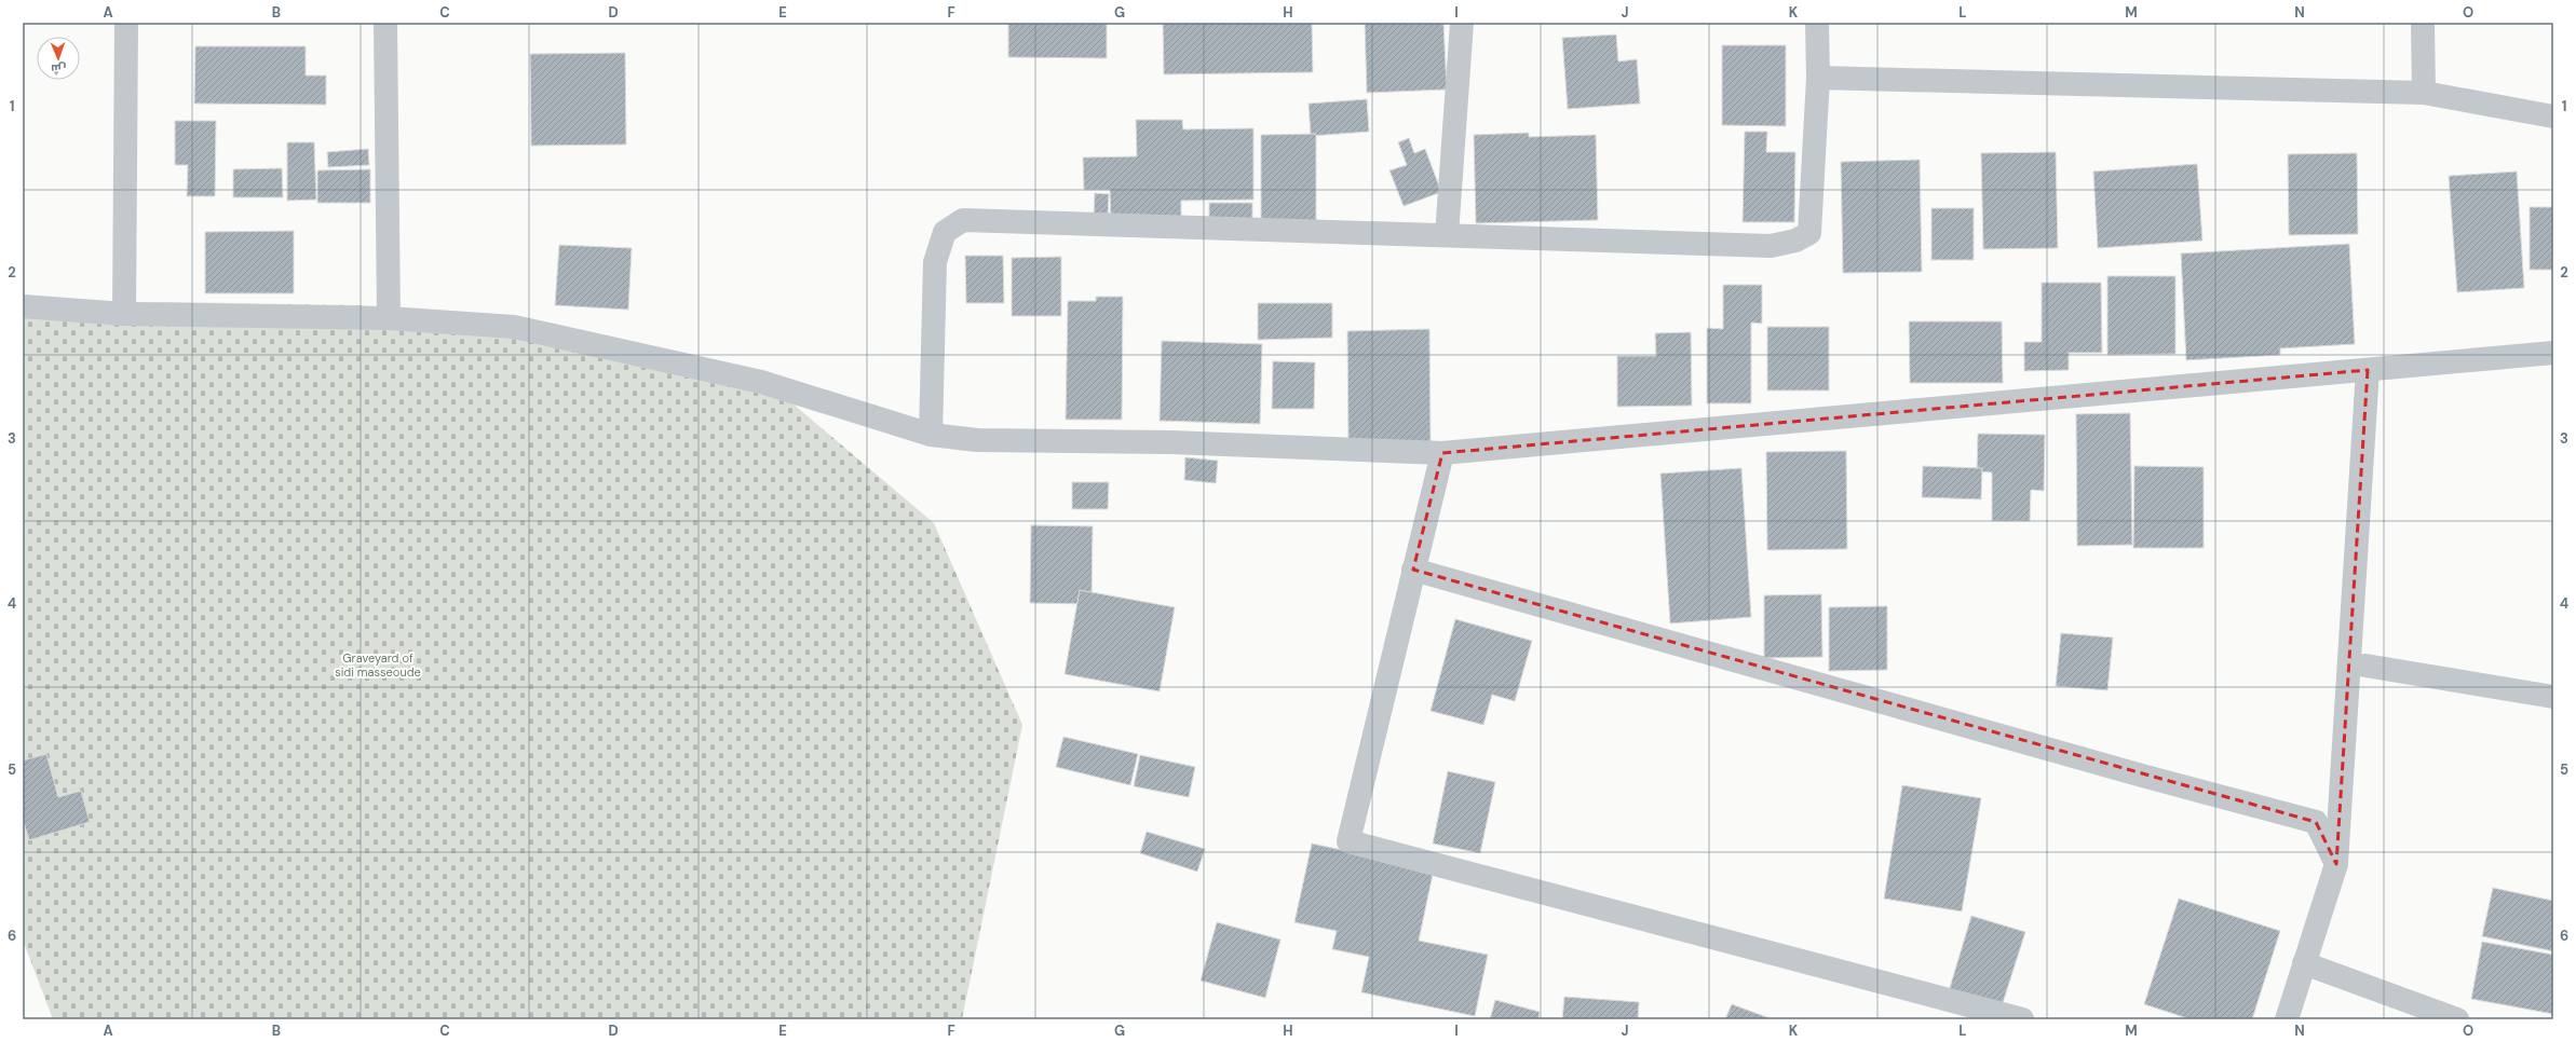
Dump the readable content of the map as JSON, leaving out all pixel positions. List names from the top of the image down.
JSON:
{
  "parks": ["Graveyard of sidi masseoude"],
  "north": "bottom",
  "grid": {
    "columns": [
      "A",
      "B",
      "C",
      "D",
      "E",
      "F",
      "G",
      "H",
      "I",
      "J",
      "K",
      "L",
      "M",
      "N",
      "O"
    ],
    "rows": [
      "1",
      "2",
      "3",
      "4",
      "5",
      "6"
    ]
  }
}
